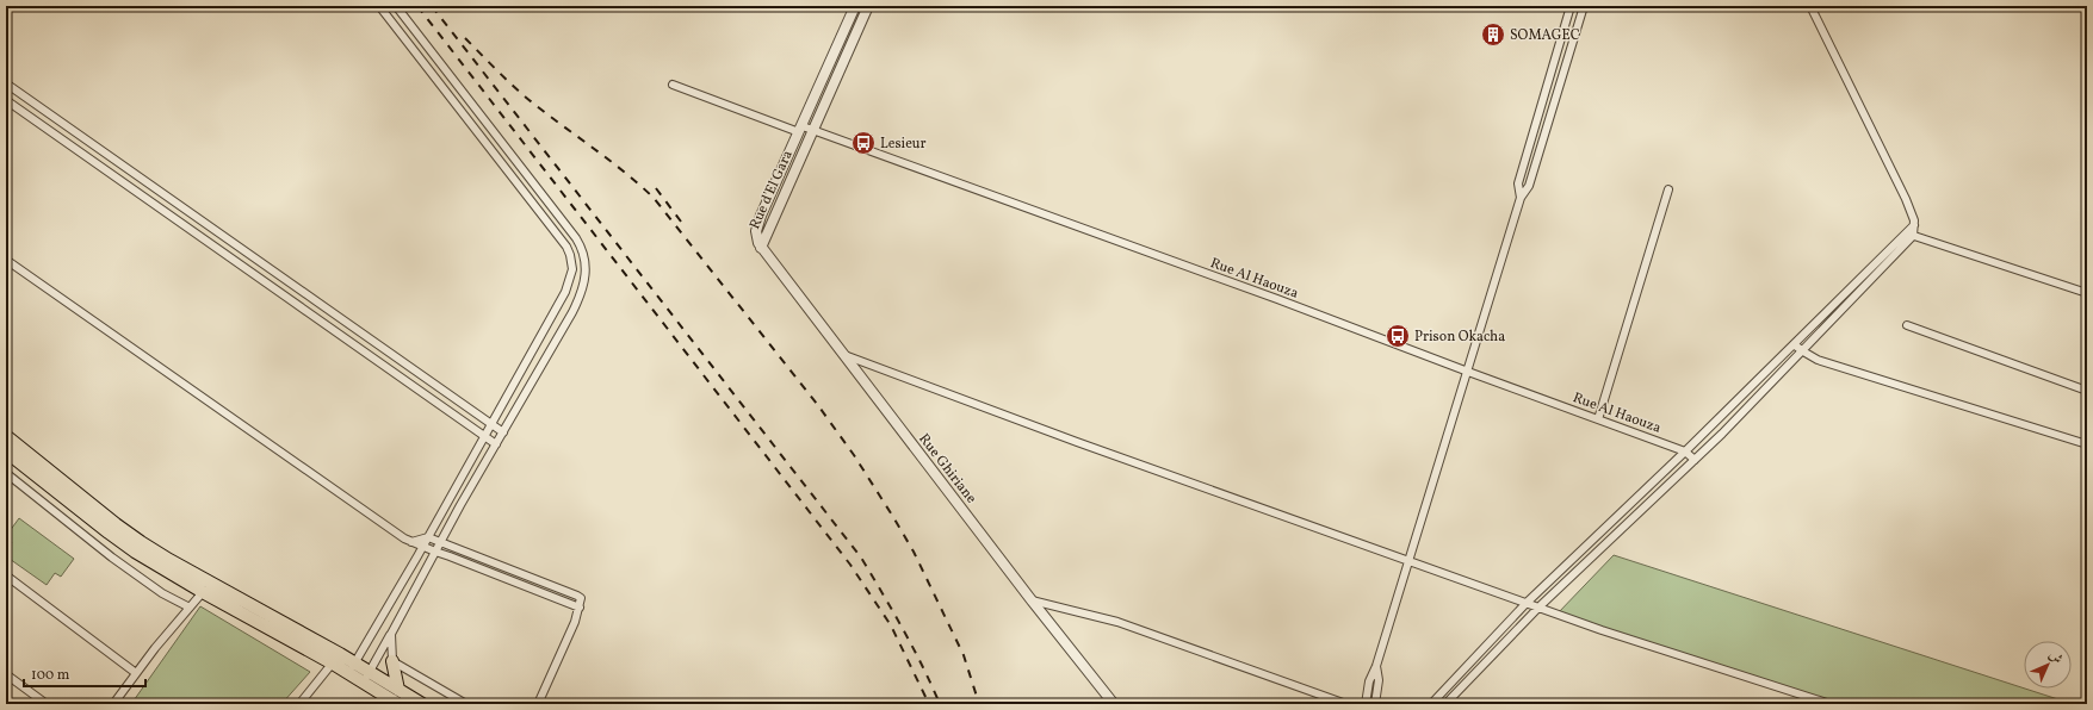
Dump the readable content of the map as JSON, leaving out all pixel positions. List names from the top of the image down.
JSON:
{
  "streets": {
    "street": ["Rue d'El Gara", "Rue Al Haouza", "Rue Ghiriane"]
  },
  "crossings": [
    ["Rue d'El Gara", "Rue Al Haouza"],
    ["Rue d'El Gara", "Rue Ghiriane"]
  ],
  "places": {
    "building": ["SOMAGEC"],
    "bus stop": ["Lesieur", "Prison Okacha"]
  },
  "scale_bar": "100 m",
  "north": "top right"
}
